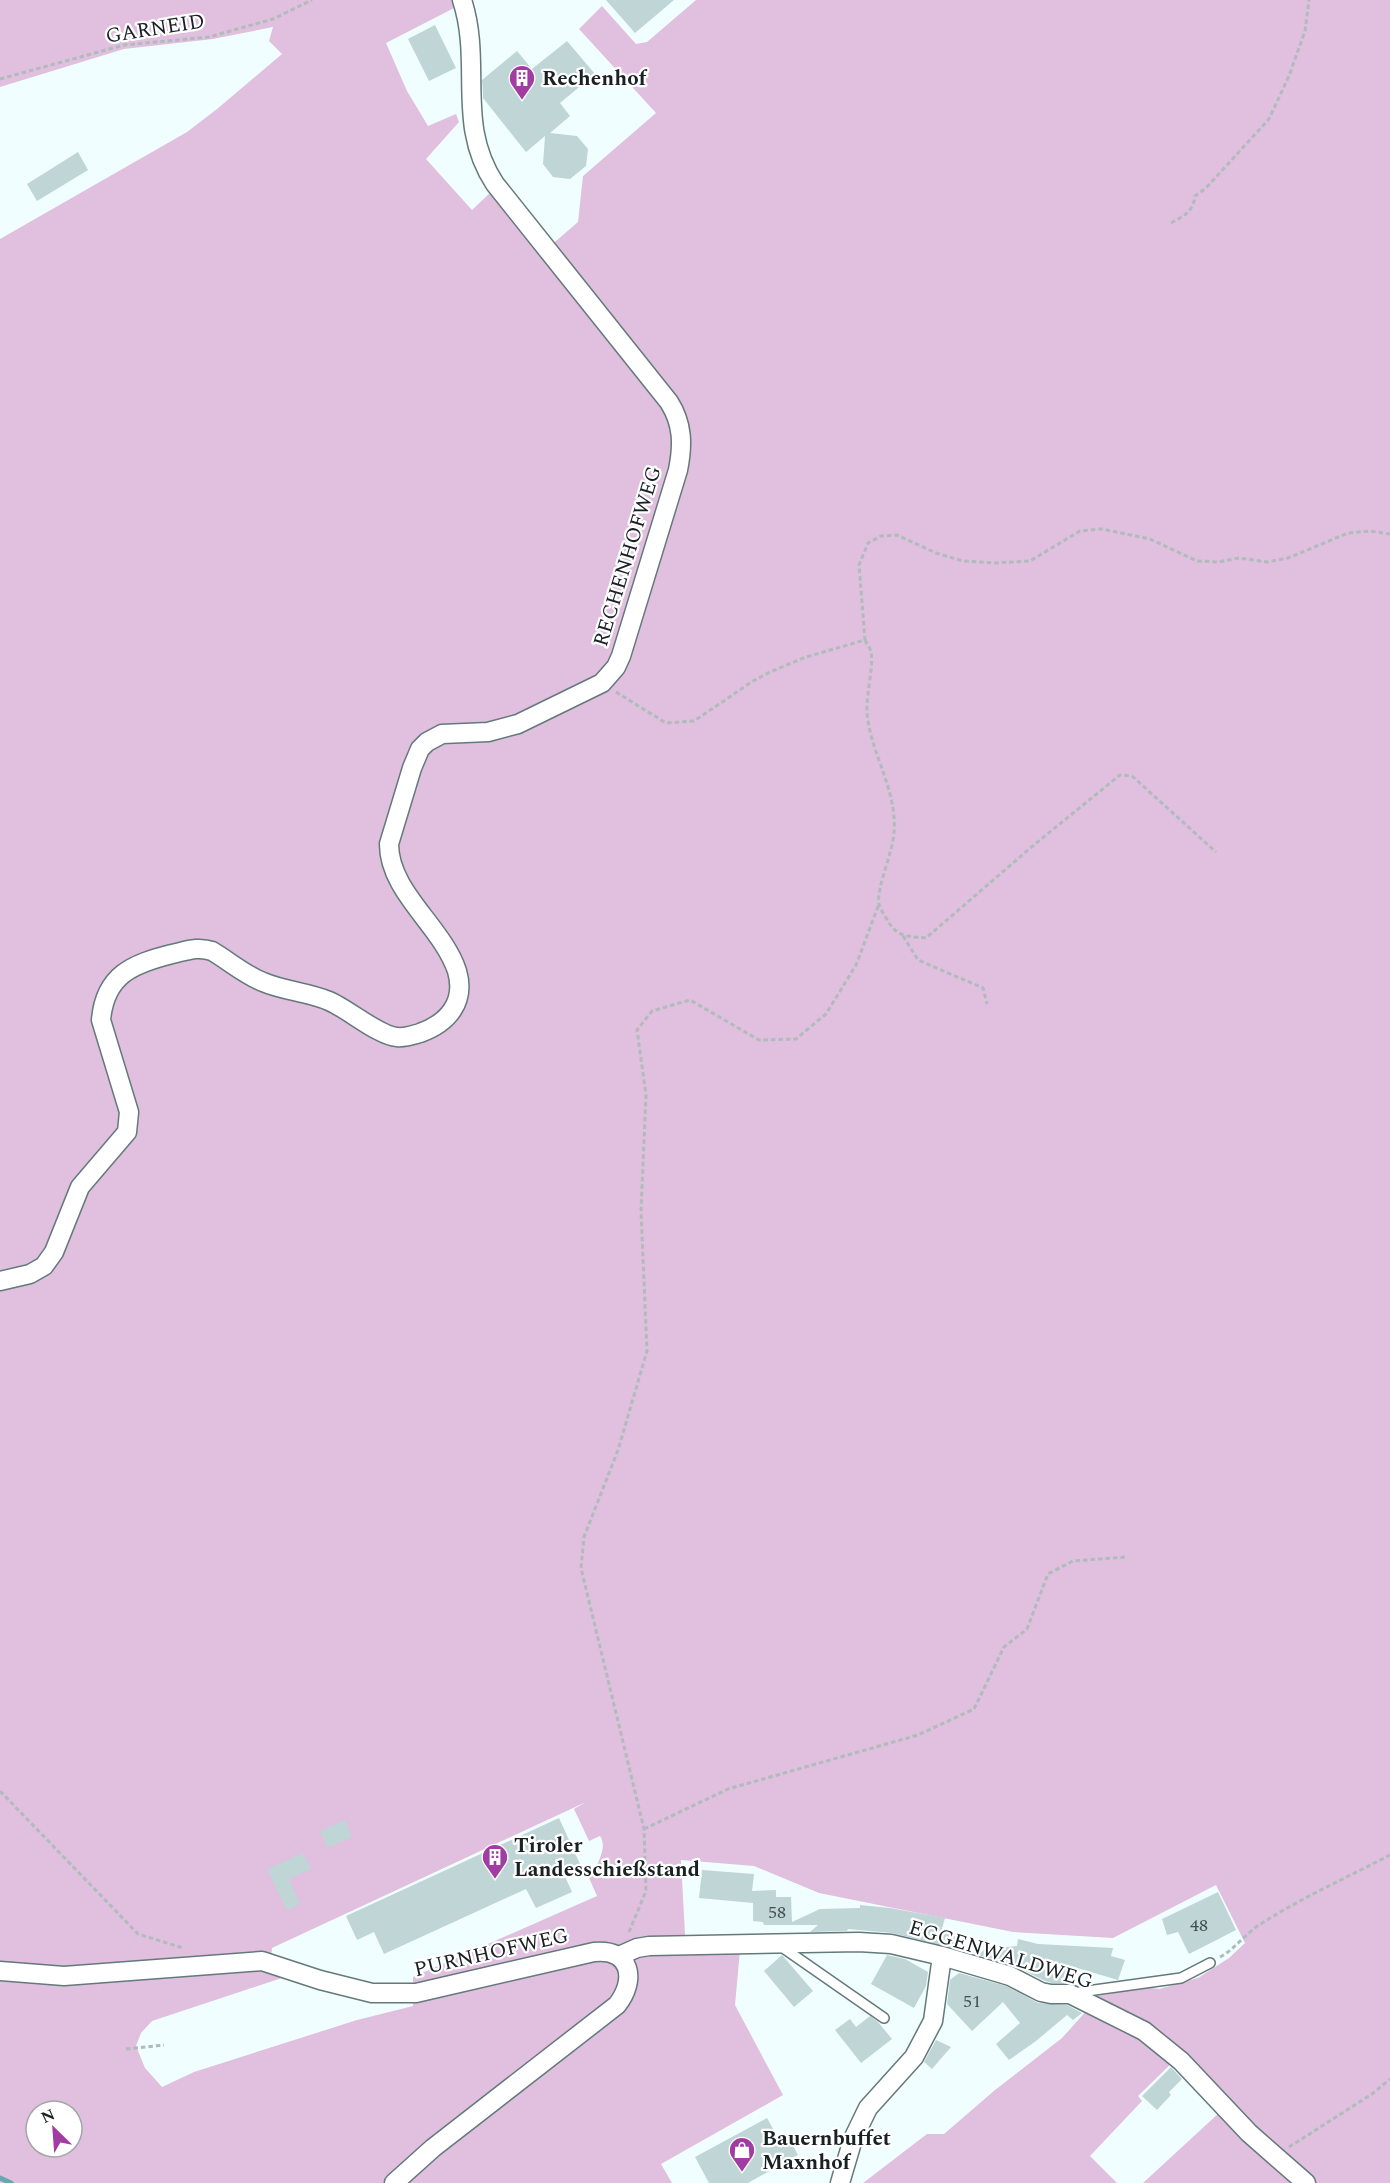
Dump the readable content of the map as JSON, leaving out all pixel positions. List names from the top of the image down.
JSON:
{
  "streets": {
    "street": ["RECHENHOFWEG", "PURNHOFWEG", "EGGENWALDWEG"],
    "path": ["GARNEID"]
  },
  "crossings": [
    ["PURNHOFWEG", "EGGENWALDWEG"]
  ],
  "places": {
    "building": ["Rechenhof", "Tiroler Landesschießstand"],
    "shop": ["Bauernbuffet Maxnhof"]
  },
  "house_numbers": ["58", "48", "51"],
  "north": "top left"
}
